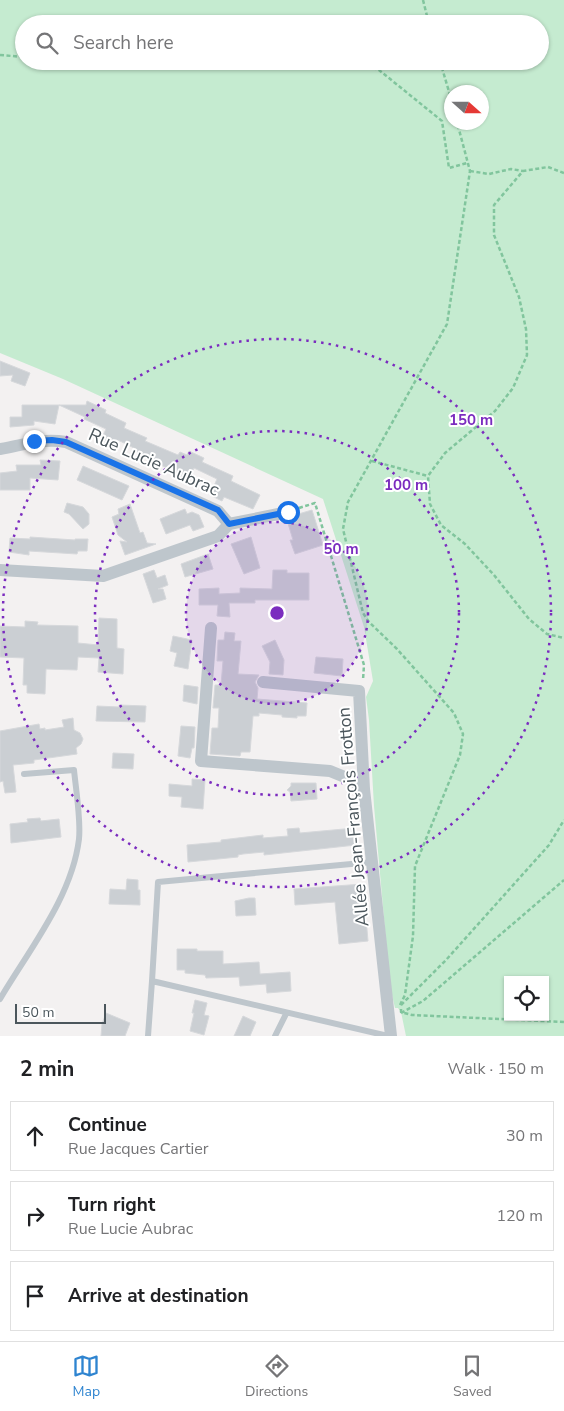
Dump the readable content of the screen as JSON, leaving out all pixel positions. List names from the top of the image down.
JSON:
{
  "streets": {
    "street": ["Rue Lucie Aubrac", "Allée Jean-François Frotton"]
  },
  "scale_bar": "50 m",
  "north": "right",
  "page": {
    "search": "Search here",
    "scale": "50 m",
    "heading": ["2 min", "Walk · 150 m"],
    "list": [
      ["Continue", "Rue Jacques Cartier", "30 m"],
      ["Turn right", "Rue Lucie Aubrac", "120 m"],
      "Arrive at destination"
    ],
    "nav": ["Map", "Directions", "Saved"]
  },
  "rings": ["150 m", "100 m", "50 m"]
}
